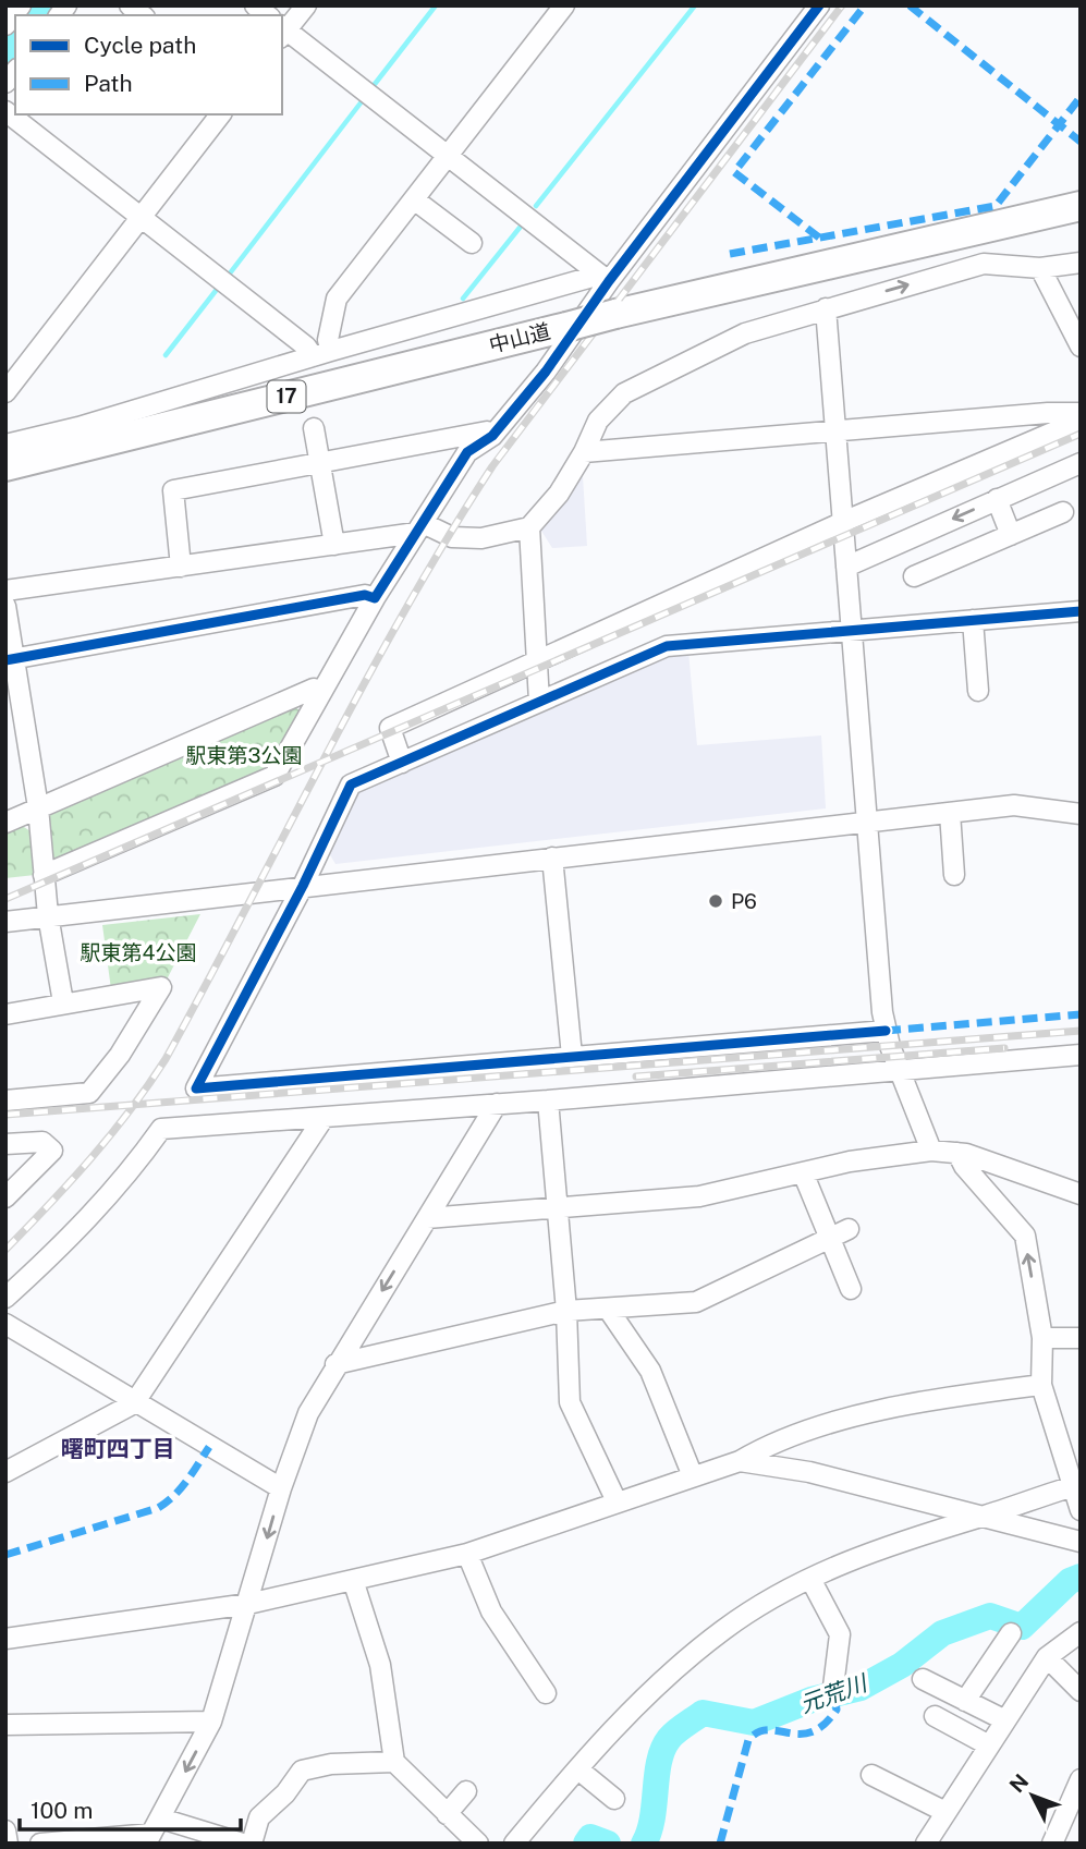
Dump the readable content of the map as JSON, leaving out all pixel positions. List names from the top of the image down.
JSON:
{
  "streets": {
    "highway": ["中山道", "17"]
  },
  "districts": ["曙町四丁目"],
  "water": ["元荒川"],
  "parks": ["駅東第3公園", "駅東第4公園"],
  "places": ["P6"],
  "legend": ["Cycle path", "Path"],
  "scale_bar": "100 m",
  "north": "top left"
}
